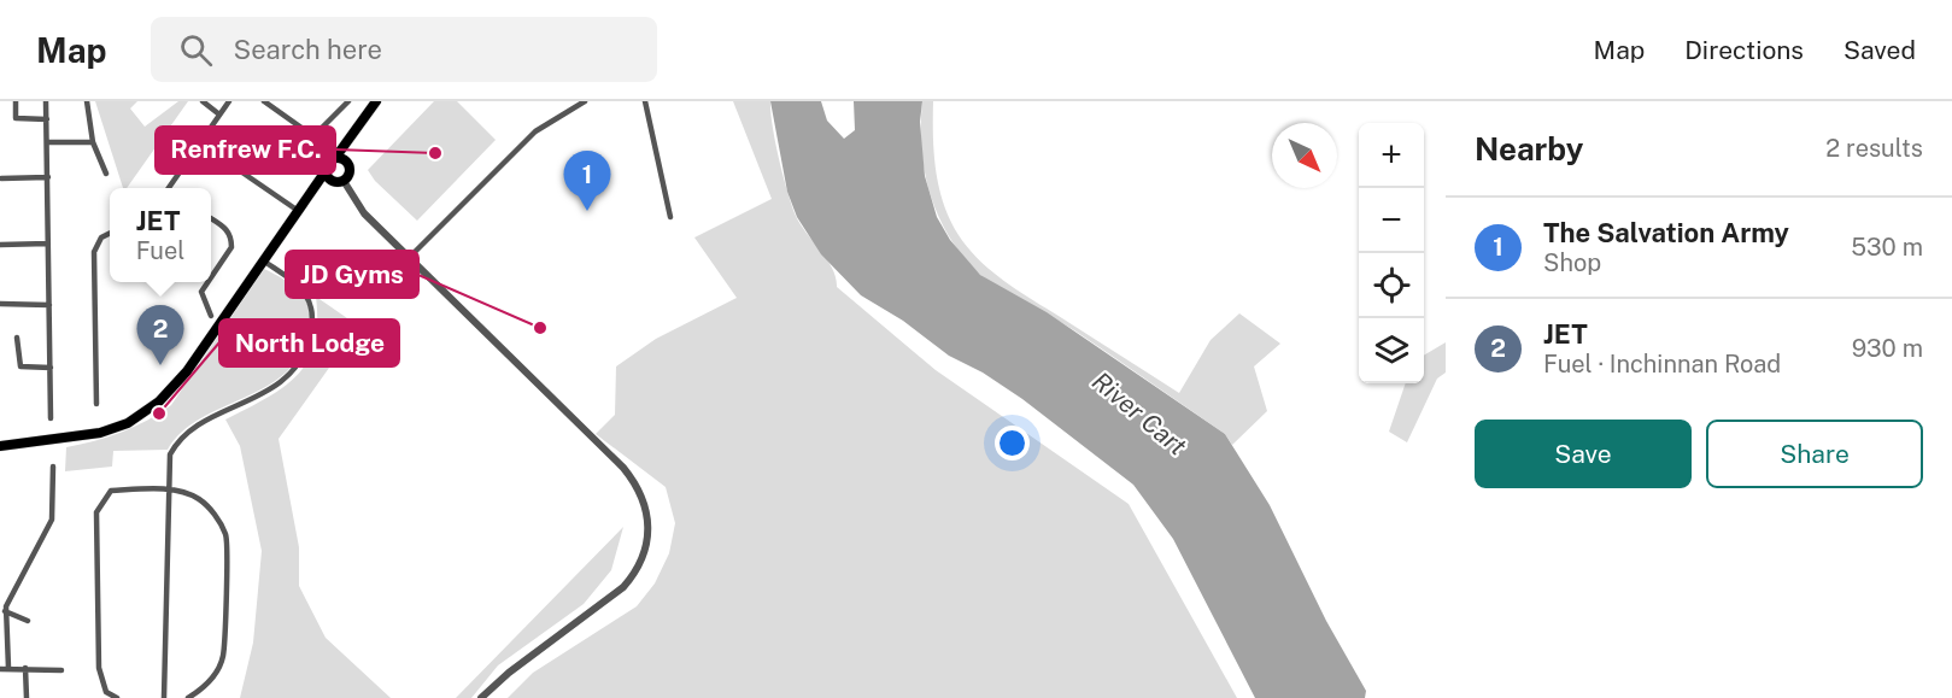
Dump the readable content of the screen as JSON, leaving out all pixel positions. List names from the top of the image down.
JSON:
{
  "water": ["River Cart"],
  "places": ["Renfrew F.C.", "JD Gyms", "North Lodge"],
  "north": "bottom right",
  "page": {
    "header": "Map",
    "search": "Search here",
    "nav": ["Map", "Directions", "Saved"],
    "heading": ["Nearby", "2 results"],
    "map_buttons": ["+", "−"],
    "pins": ["1", "2"],
    "popup": ["JET", "Fuel"],
    "list": [
      {
        "mark": "1",
        "name": "The Salvation Army",
        "note": "Shop",
        "value": "530 m"
      },
      {
        "mark": "2",
        "name": "JET",
        "note": "Fuel · Inchinnan Road",
        "value": "930 m"
      }
    ],
    "buttons": ["Save", "Share"]
  }
}
